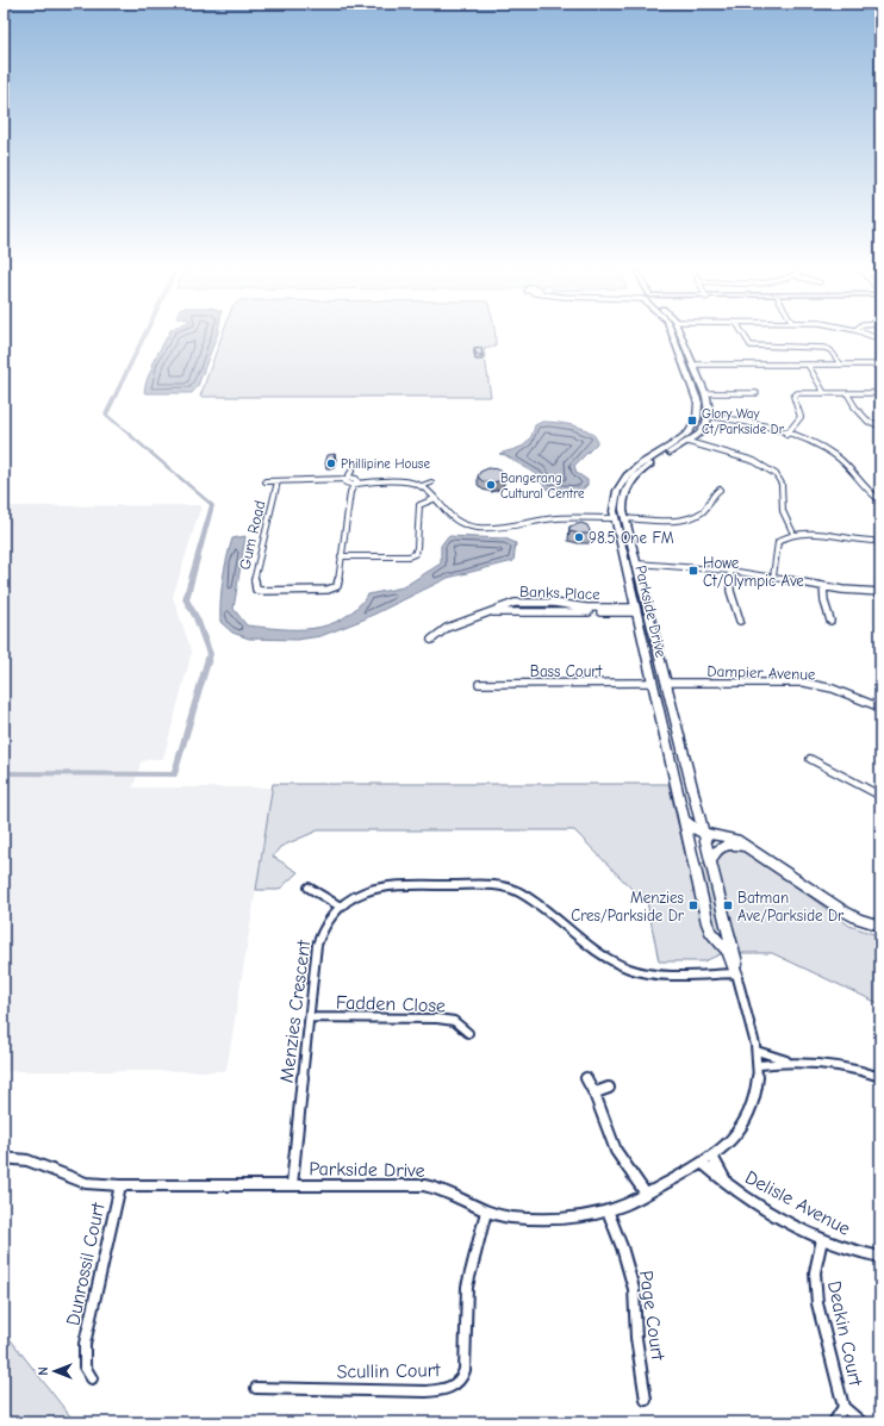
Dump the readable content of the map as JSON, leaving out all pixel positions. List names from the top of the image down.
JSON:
{
  "streets": {
    "street": [
      "Gum Road",
      "Banks Place",
      "Parkside Drive",
      "Bass Court",
      "Dampier Avenue",
      "Fadden Close",
      "Menzies Crescent",
      "Delisle Avenue",
      "Dunrossil Court",
      "Page Court",
      "Deakin Court",
      "Scullin Court"
    ]
  },
  "crossings": [
    ["Banks Place", "Parkside Drive"],
    ["Parkside Drive", "Bass Court"],
    ["Parkside Drive", "Dampier Avenue"],
    ["Parkside Drive", "Menzies Crescent"],
    ["Parkside Drive", "Delisle Avenue"],
    ["Parkside Drive", "Dunrossil Court"],
    ["Parkside Drive", "Page Court"],
    ["Parkside Drive", "Scullin Court"],
    ["Fadden Close", "Menzies Crescent"],
    ["Delisle Avenue", "Deakin Court"]
  ],
  "places": {
    "transit": [
      "Glory Way Ct/Parkside Dr",
      "Howe Ct/Olympic Ave",
      "Menzies Cres/Parkside Dr",
      "Batman Ave/Parkside Dr"
    ],
    "other": ["Phillipine House", "Bangerang Cultural Centre", "98.5 One FM"]
  },
  "north": "left"
}
